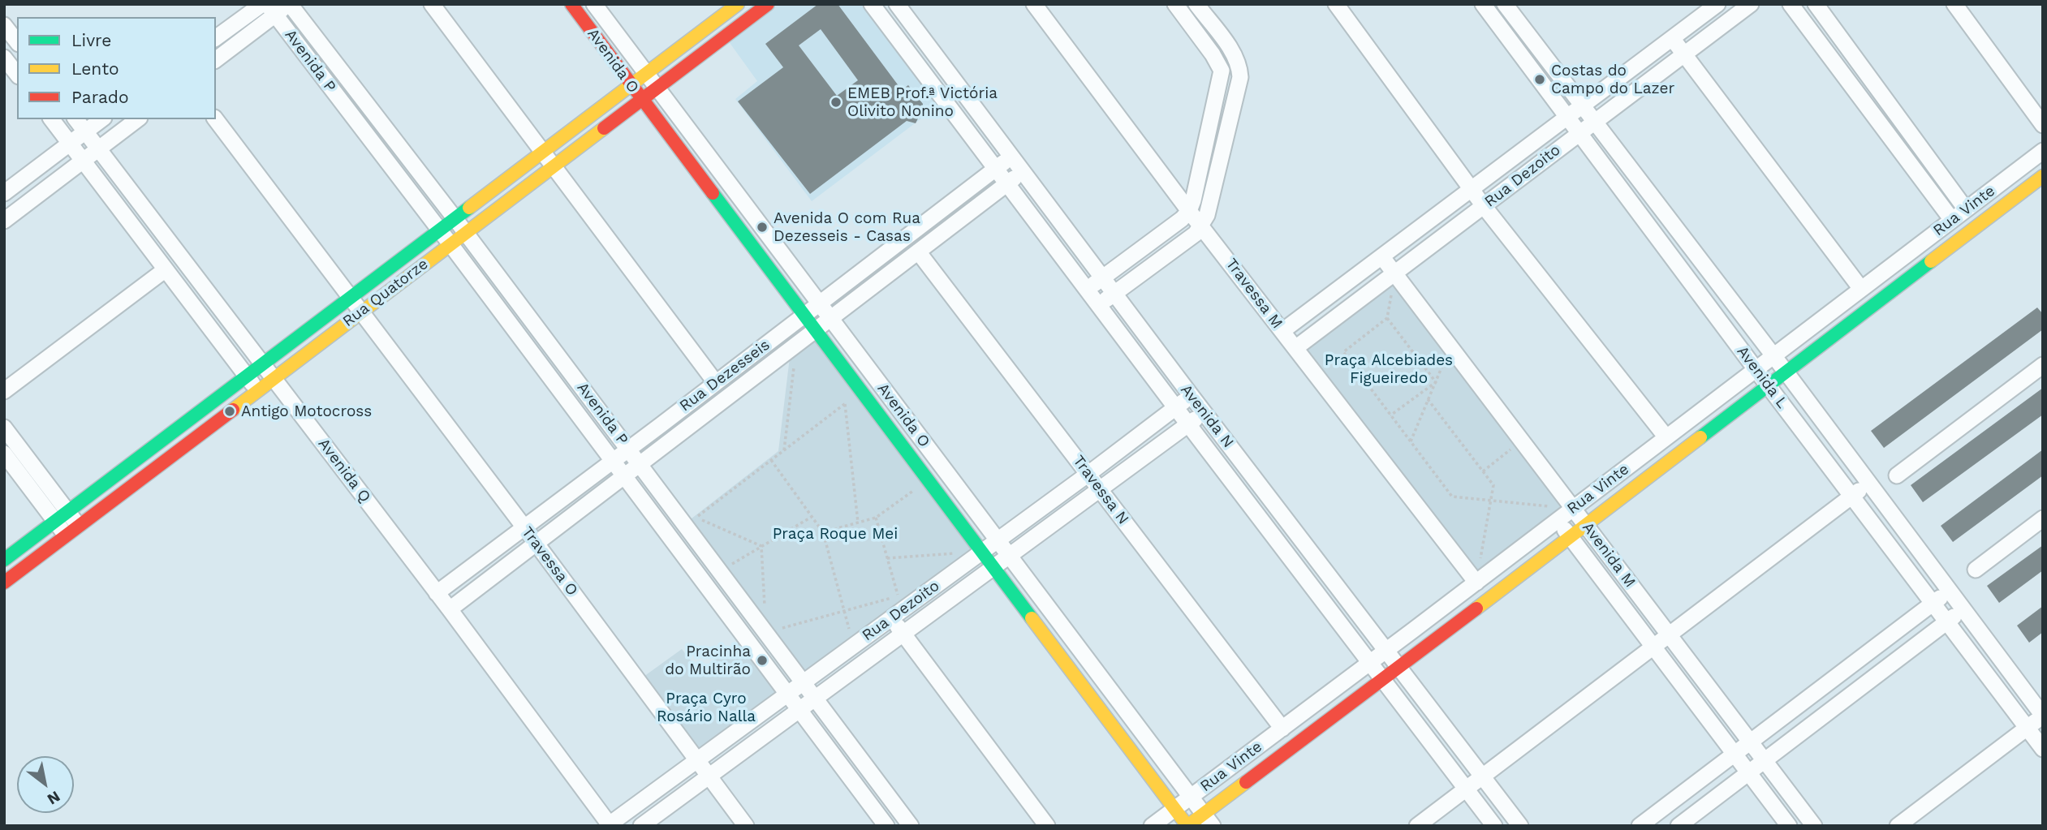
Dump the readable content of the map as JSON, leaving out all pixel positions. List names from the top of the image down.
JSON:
{
  "streets": {
    "street": [
      "Avenida P",
      "Avenida O",
      "Rua Dezoito",
      "Rua Vinte",
      "Rua Quatorze",
      "Travessa M",
      "Rua Dezesseis",
      "Avenida L",
      "Avenida N",
      "Avenida Q",
      "Travessa N",
      "Avenida M",
      "Travessa O"
    ]
  },
  "crossings": [
    ["Avenida P", "Rua Dezoito"],
    ["Avenida P", "Rua Quatorze"],
    ["Avenida P", "Rua Dezesseis"],
    ["Avenida O", "Rua Dezoito"],
    ["Avenida O", "Rua Vinte"],
    ["Avenida O", "Rua Quatorze"],
    ["Avenida O", "Rua Dezesseis"],
    ["Rua Dezoito", "Travessa M"],
    ["Rua Dezoito", "Avenida L"],
    ["Rua Dezoito", "Avenida N"],
    ["Rua Dezoito", "Avenida Q"],
    ["Rua Dezoito", "Travessa N"],
    ["Rua Dezoito", "Avenida M"],
    ["Rua Dezoito", "Travessa O"],
    ["Rua Vinte", "Travessa M"],
    ["Rua Vinte", "Avenida L"],
    ["Rua Vinte", "Avenida N"],
    ["Rua Vinte", "Travessa N"],
    ["Rua Vinte", "Avenida M"],
    ["Rua Quatorze", "Avenida Q"],
    ["Rua Quatorze", "Travessa O"],
    ["Rua Dezesseis", "Avenida N"],
    ["Rua Dezesseis", "Avenida Q"],
    ["Rua Dezesseis", "Travessa N"],
    ["Rua Dezesseis", "Travessa O"]
  ],
  "parks": ["Praça Alcebiades Figueiredo", "Praça Roque Mei", "Praça Cyro Rosário Nalla"],
  "places": [
    "Costas do Campo do Lazer",
    "EMEB Prof.ª Victória Olivito Nonino",
    "Avenida O com Rua Dezesseis - Casas",
    "Antigo Motocross",
    "Pracinha do Multirão"
  ],
  "legend": ["Livre", "Lento", "Parado"],
  "north": "bottom right"
}
